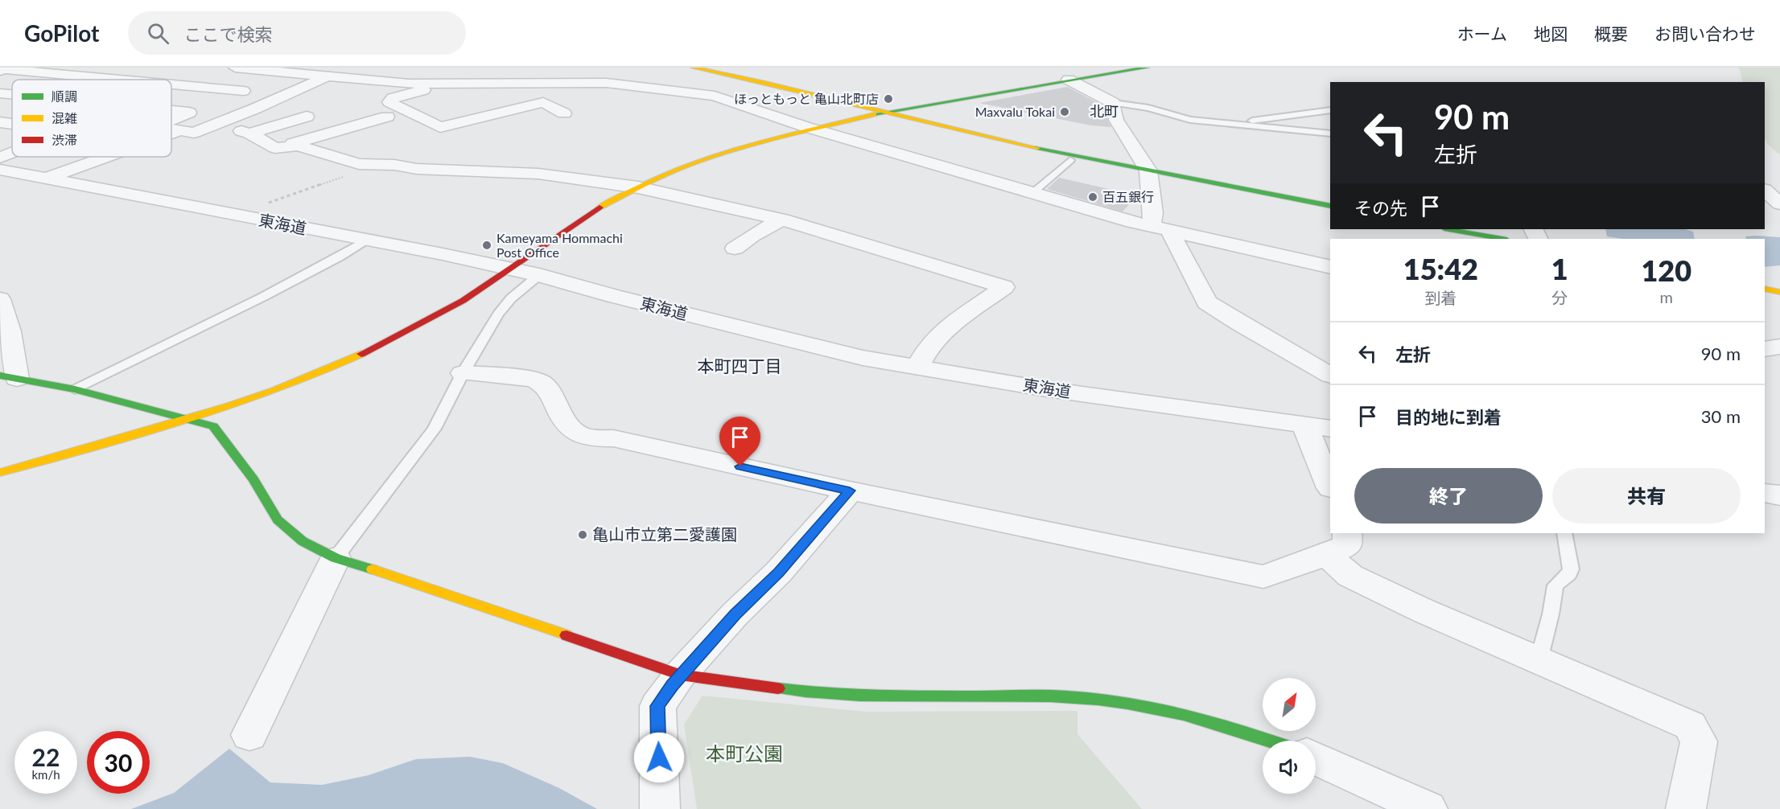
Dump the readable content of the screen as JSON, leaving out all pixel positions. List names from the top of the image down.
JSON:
{
  "streets": {
    "street": ["東海道"]
  },
  "districts": ["北町", "本町四丁目"],
  "parks": ["本町公園"],
  "places": [
    "ほっともっと 亀山北町店",
    "Maxvalu Tokai",
    "百五銀行",
    "Kameyama Hommachi Post Office",
    "亀山市立第二愛護園"
  ],
  "legend": ["順調", "混雑", "渋滞"],
  "north": "top right",
  "page": {
    "header": "GoPilot",
    "search": "ここで検索",
    "nav": [
      "ホーム",
      "地図",
      "概要",
      "お問い合わせ"
    ],
    "turn": ["90 m", "左折"],
    "then": "その先",
    "eta": [
      "15:42",
      "到着",
      "1",
      "分",
      "120",
      "m"
    ],
    "list": [
      {
        "name": "左折",
        "value": "90 m"
      },
      {
        "name": "目的地に到着",
        "value": "30 m"
      }
    ],
    "buttons": ["終了", "共有"],
    "speed": "22 km/h",
    "limit": "30"
  }
}
